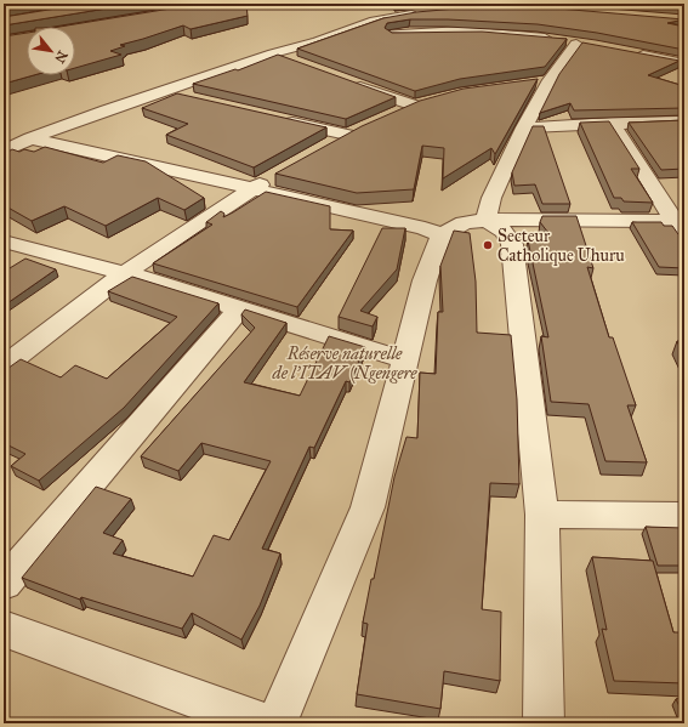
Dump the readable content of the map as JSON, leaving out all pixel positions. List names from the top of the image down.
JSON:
{
  "parks": ["Réserve naturelle de l'ITAV (Ngengere"],
  "places": ["Secteur Catholique Uhuru"],
  "north": "bottom right"
}
